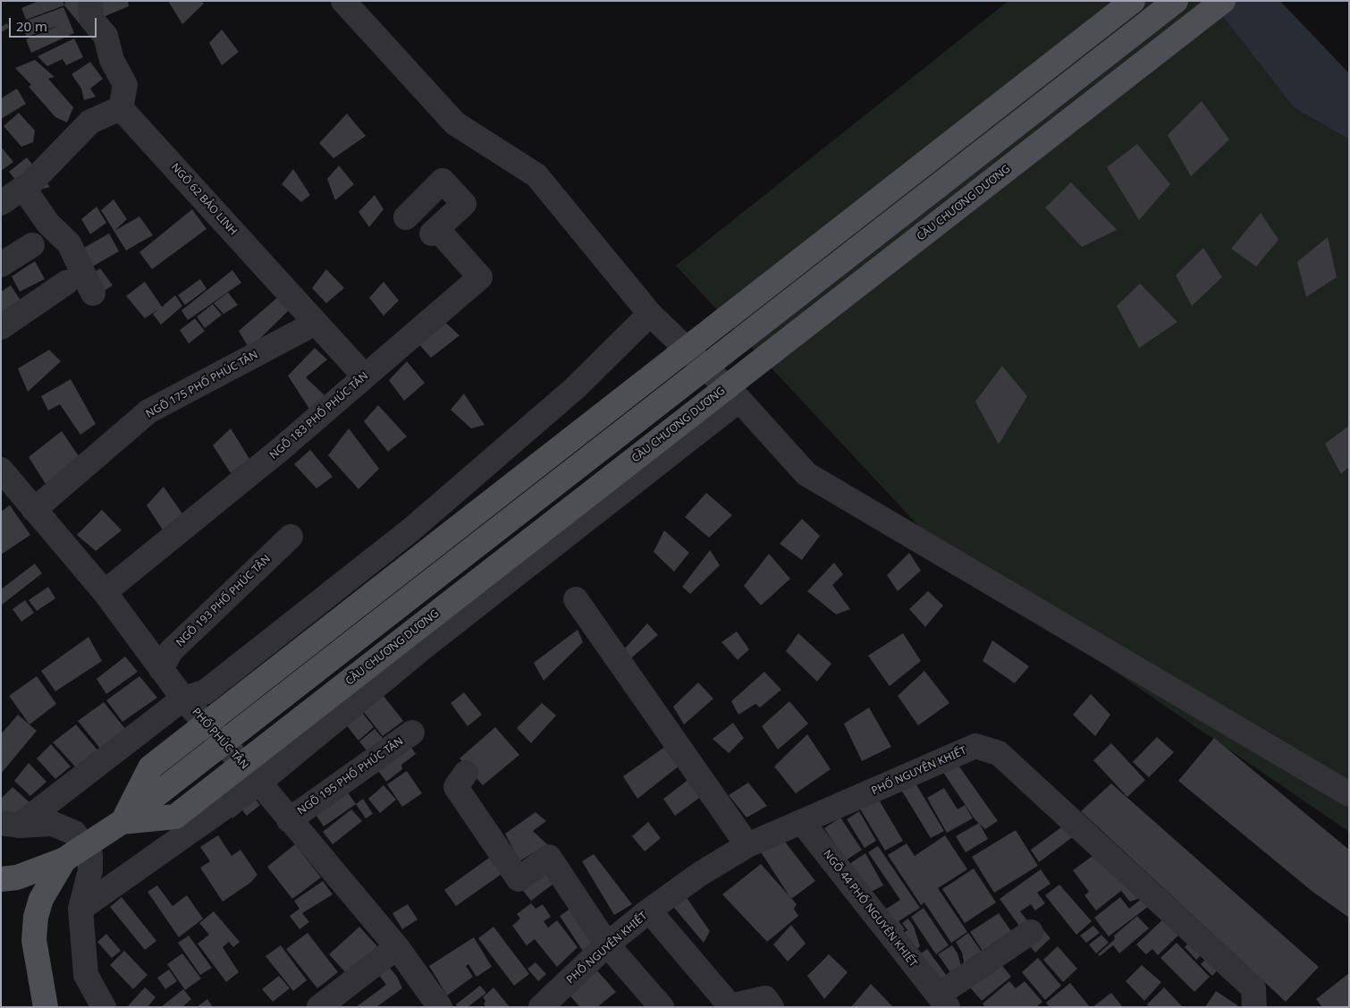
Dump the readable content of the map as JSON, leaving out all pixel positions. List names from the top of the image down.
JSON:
{
  "streets": {
    "main road": ["CẦU CHƯƠNG DƯƠNG"],
    "street": [
      "NGÕ 62 BẢO LINH",
      "NGÕ 175 PHỐ PHÚC TÂN",
      "NGÕ 183 PHỐ PHÚC TÂN",
      "NGÕ 193 PHỐ PHÚC TÂN",
      "PHỐ PHÚC TÂN",
      "PHỐ NGUYÊN KHIẾT",
      "NGÕ 195 PHỐ PHÚC TÂN",
      "NGÕ 44 PHỐ NGUYÊN KHIẾT"
    ]
  },
  "crossings": [
    ["NGÕ 62 BẢO LINH", "NGÕ 175 PHỐ PHÚC TÂN"],
    ["NGÕ 62 BẢO LINH", "NGÕ 183 PHỐ PHÚC TÂN"],
    ["NGÕ 175 PHỐ PHÚC TÂN", "PHỐ PHÚC TÂN"],
    ["NGÕ 183 PHỐ PHÚC TÂN", "PHỐ PHÚC TÂN"],
    ["NGÕ 193 PHỐ PHÚC TÂN", "PHỐ PHÚC TÂN"],
    ["PHỐ PHÚC TÂN", "NGÕ 195 PHỐ PHÚC TÂN"],
    ["PHỐ NGUYÊN KHIẾT", "NGÕ 44 PHỐ NGUYÊN KHIẾT"]
  ],
  "scale_bar": "20 m"
}
